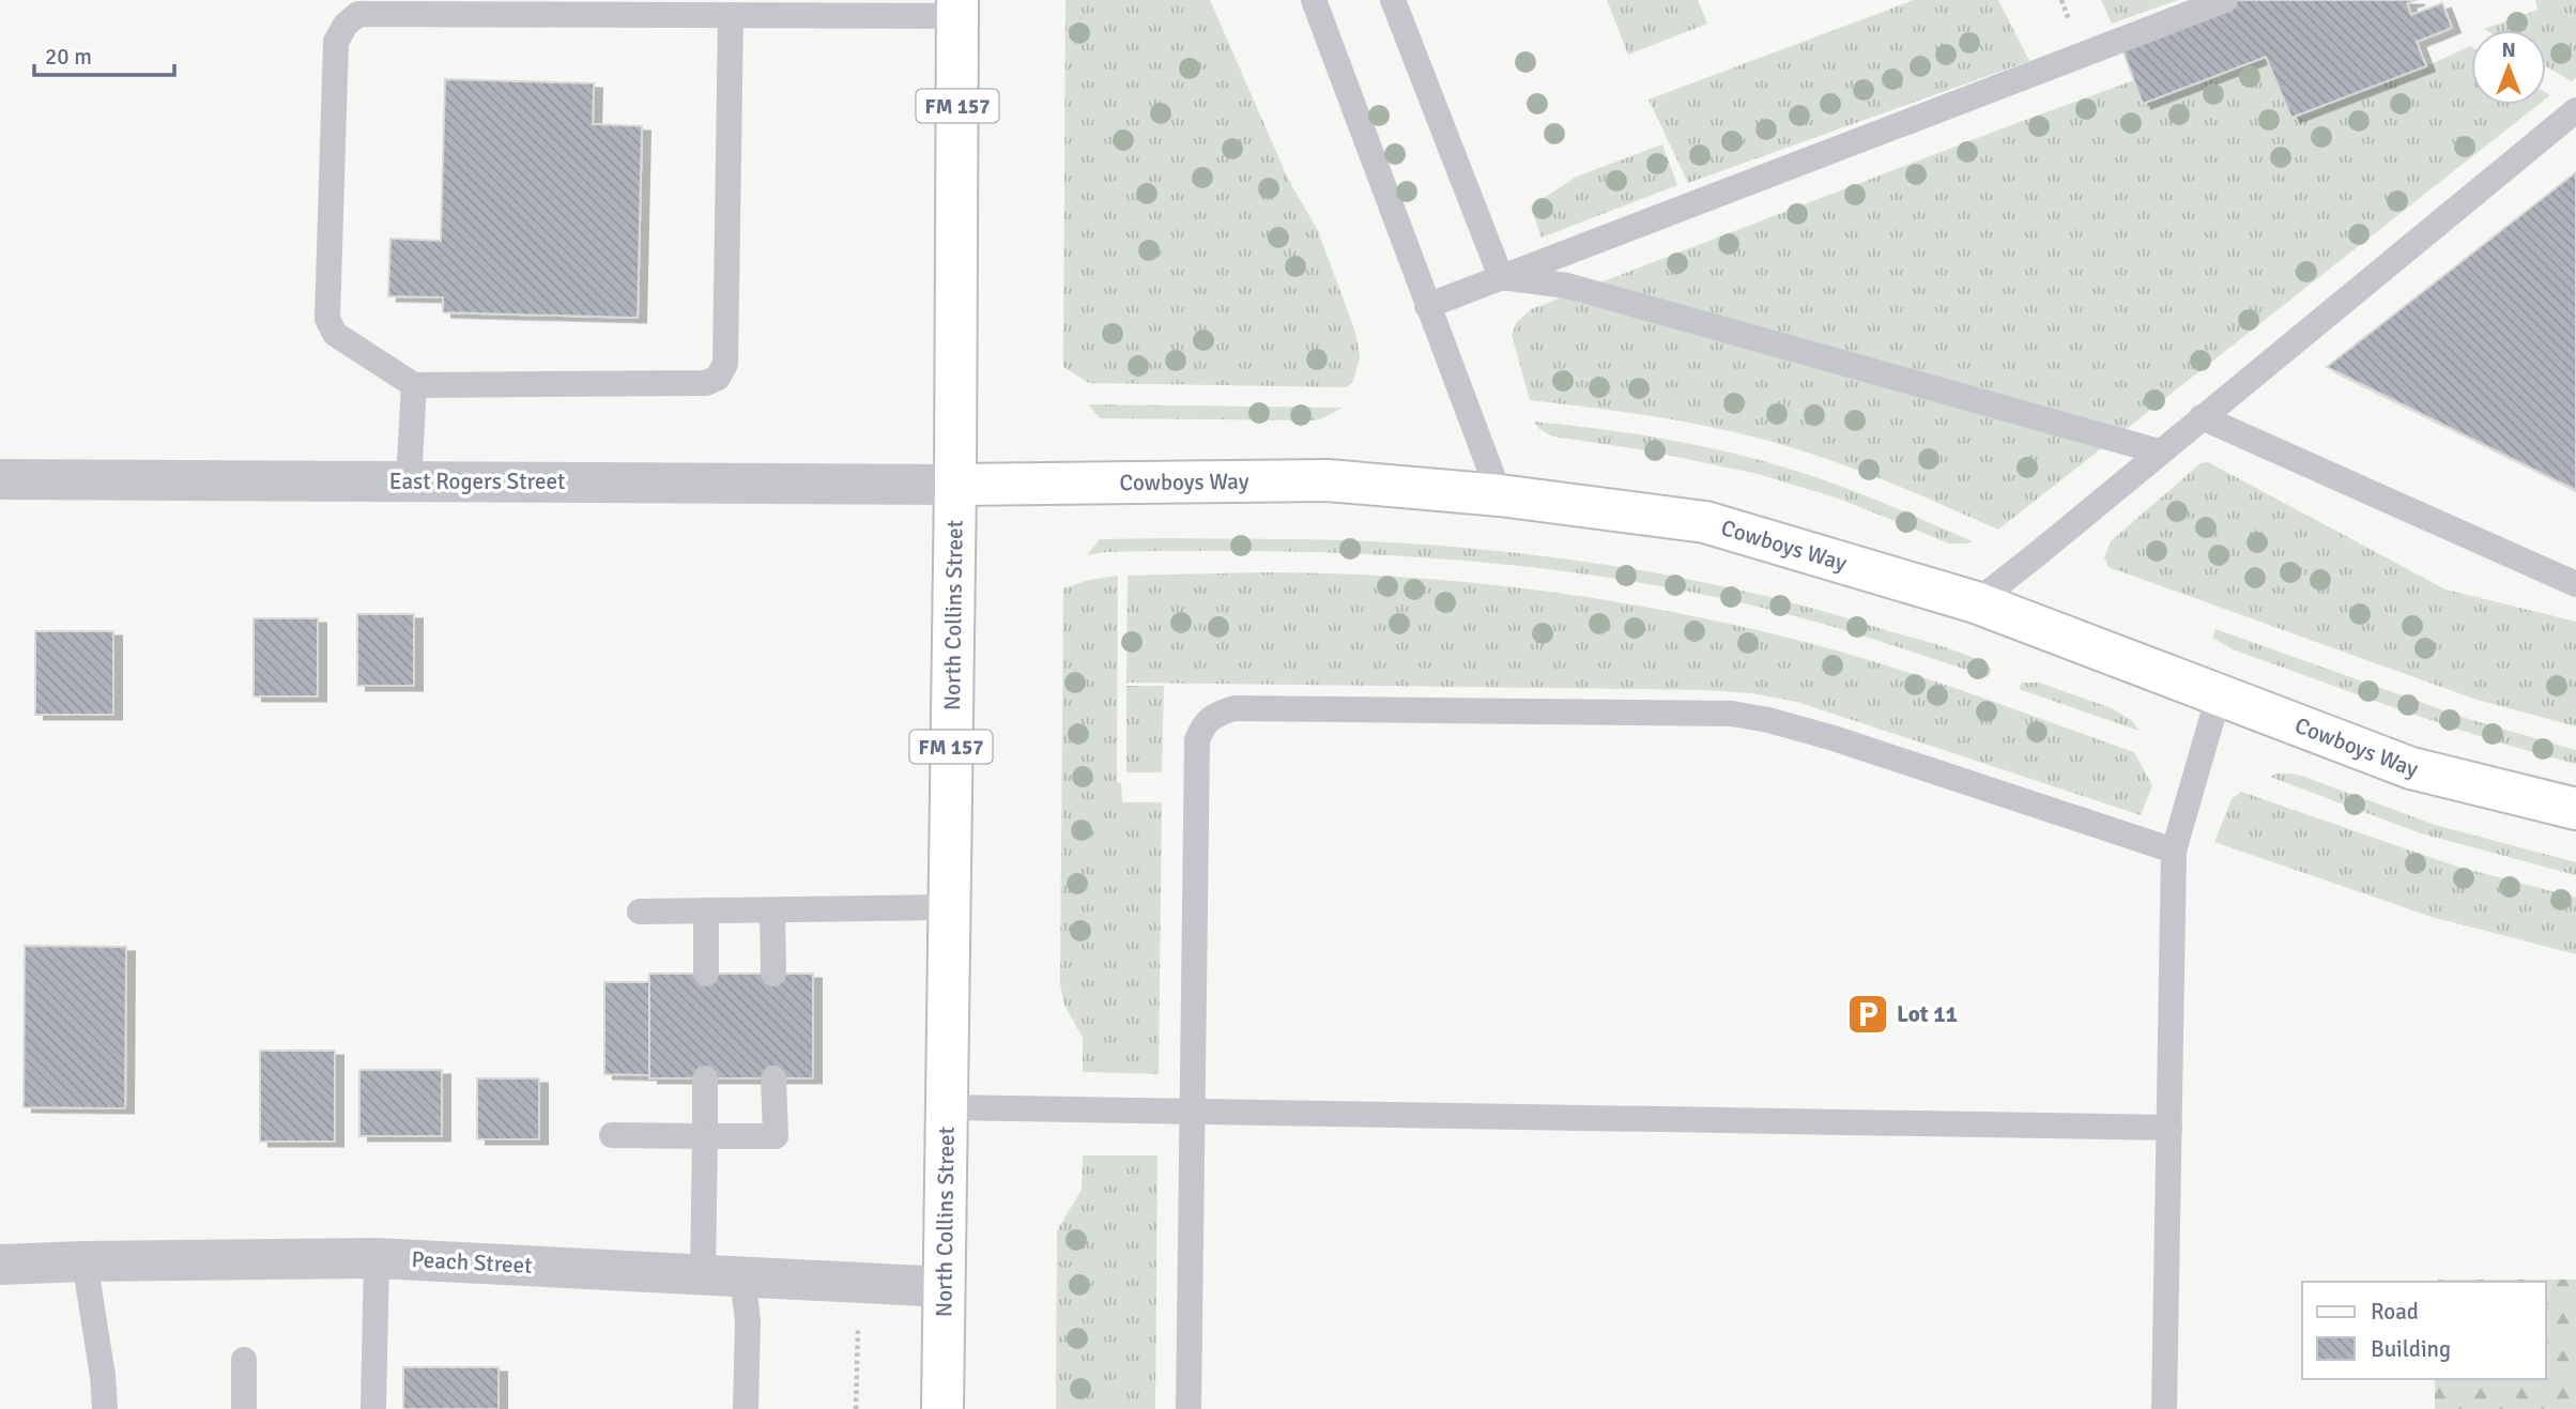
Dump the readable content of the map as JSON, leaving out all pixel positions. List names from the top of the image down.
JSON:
{
  "streets": {
    "street": [
      "FM 157",
      "East Rogers Street",
      "Cowboys Way",
      "North Collins Street",
      "Peach Street"
    ]
  },
  "crossings": [
    ["East Rogers Street", "Cowboys Way"],
    ["East Rogers Street", "North Collins Street"],
    ["Cowboys Way", "North Collins Street"],
    ["North Collins Street", "Peach Street"]
  ],
  "places": {
    "parking": ["Lot 11"]
  },
  "legend": ["Road", "Building"],
  "scale_bar": "20 m",
  "north": "top"
}
